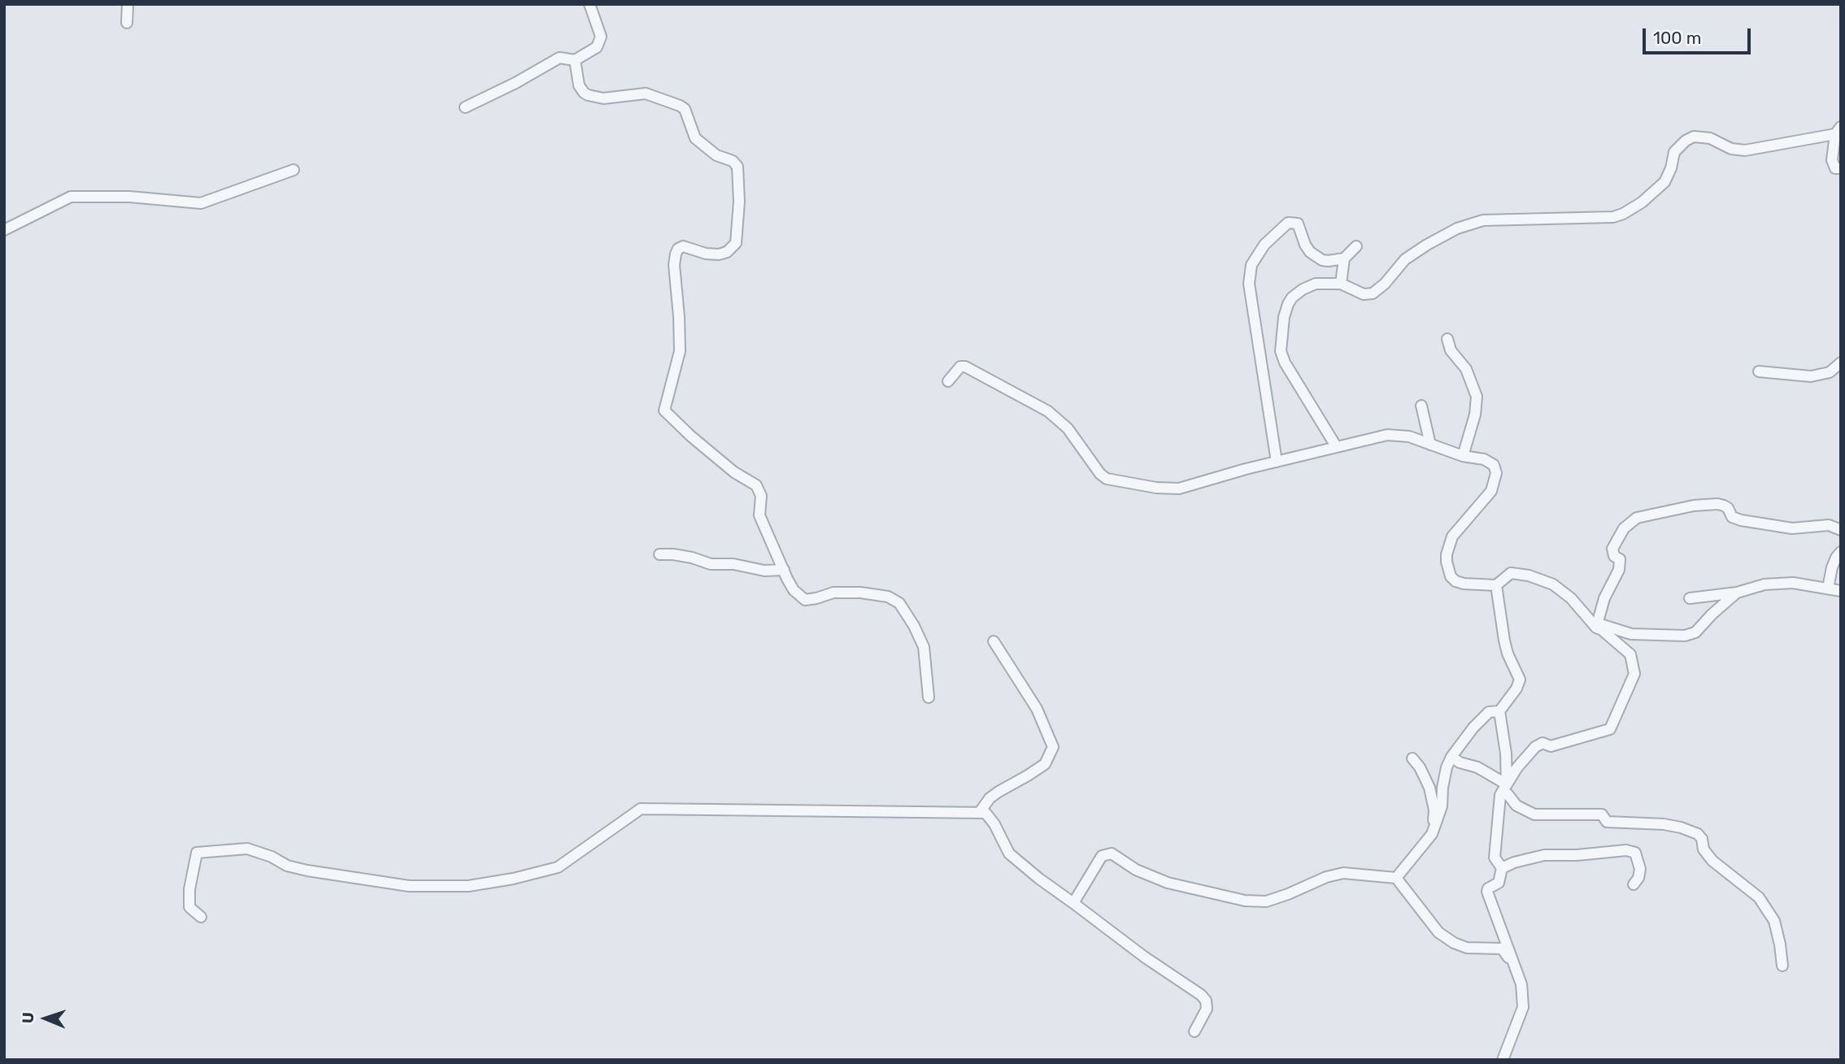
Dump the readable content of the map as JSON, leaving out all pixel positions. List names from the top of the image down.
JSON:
{
  "scale_bar": "100 m",
  "north": "left"
}
